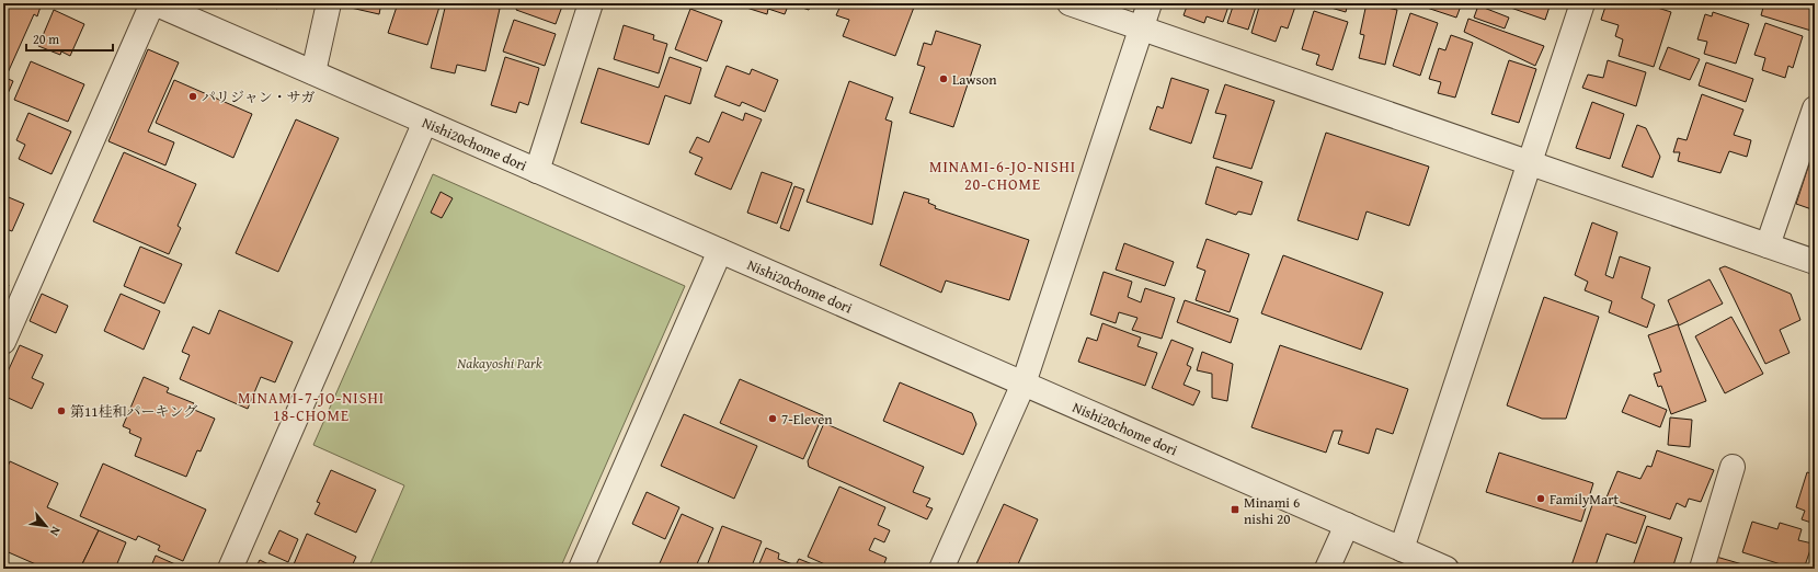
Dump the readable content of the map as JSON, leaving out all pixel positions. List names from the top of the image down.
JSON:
{
  "streets": {
    "street": ["Nishi20chome dori"]
  },
  "districts": ["MINAMI-6-JO-NISHI 20-CHOME", "MINAMI-7-JO-NISHI 18-CHOME"],
  "parks": ["Nakayoshi Park"],
  "places": {
    "other": [
      "Lawson",
      "パリジャン・サガ",
      "第11桂和パーキング",
      "7-Eleven",
      "FamilyMart"
    ],
    "transit": ["Minami 6 nishi 20"]
  },
  "scale_bar": "20 m",
  "north": "bottom right"
}
